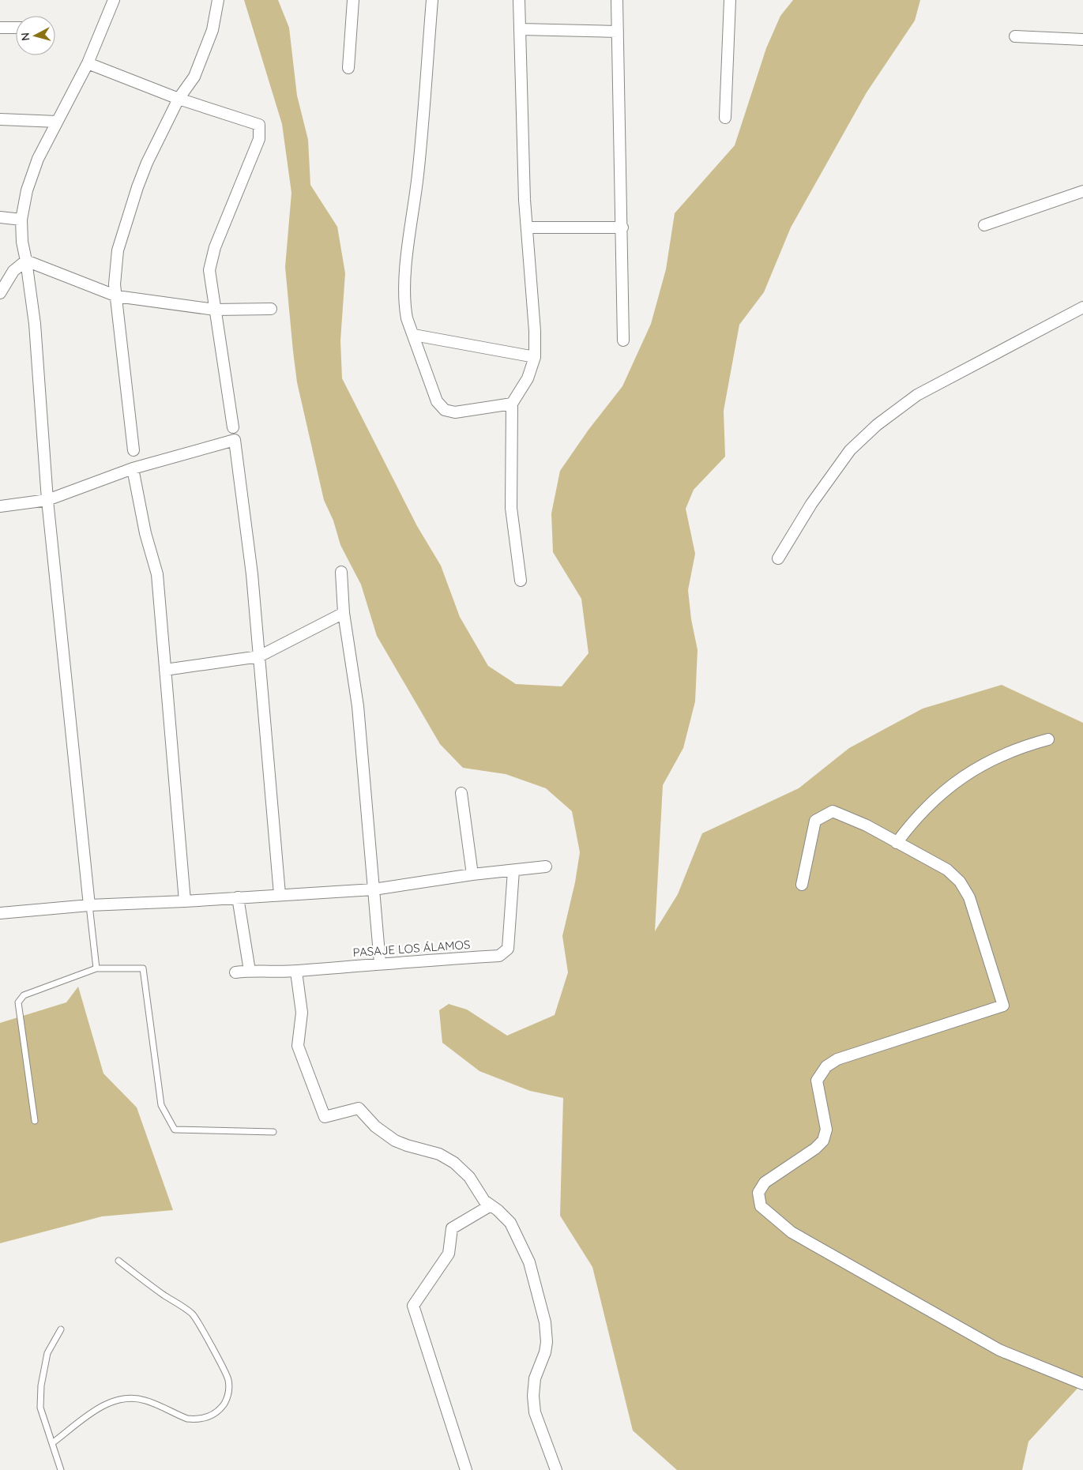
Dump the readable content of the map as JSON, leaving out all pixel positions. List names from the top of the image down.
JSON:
{
  "streets": {
    "street": ["PASAJE LOS ÁLAMOS"]
  },
  "north": "left"
}
